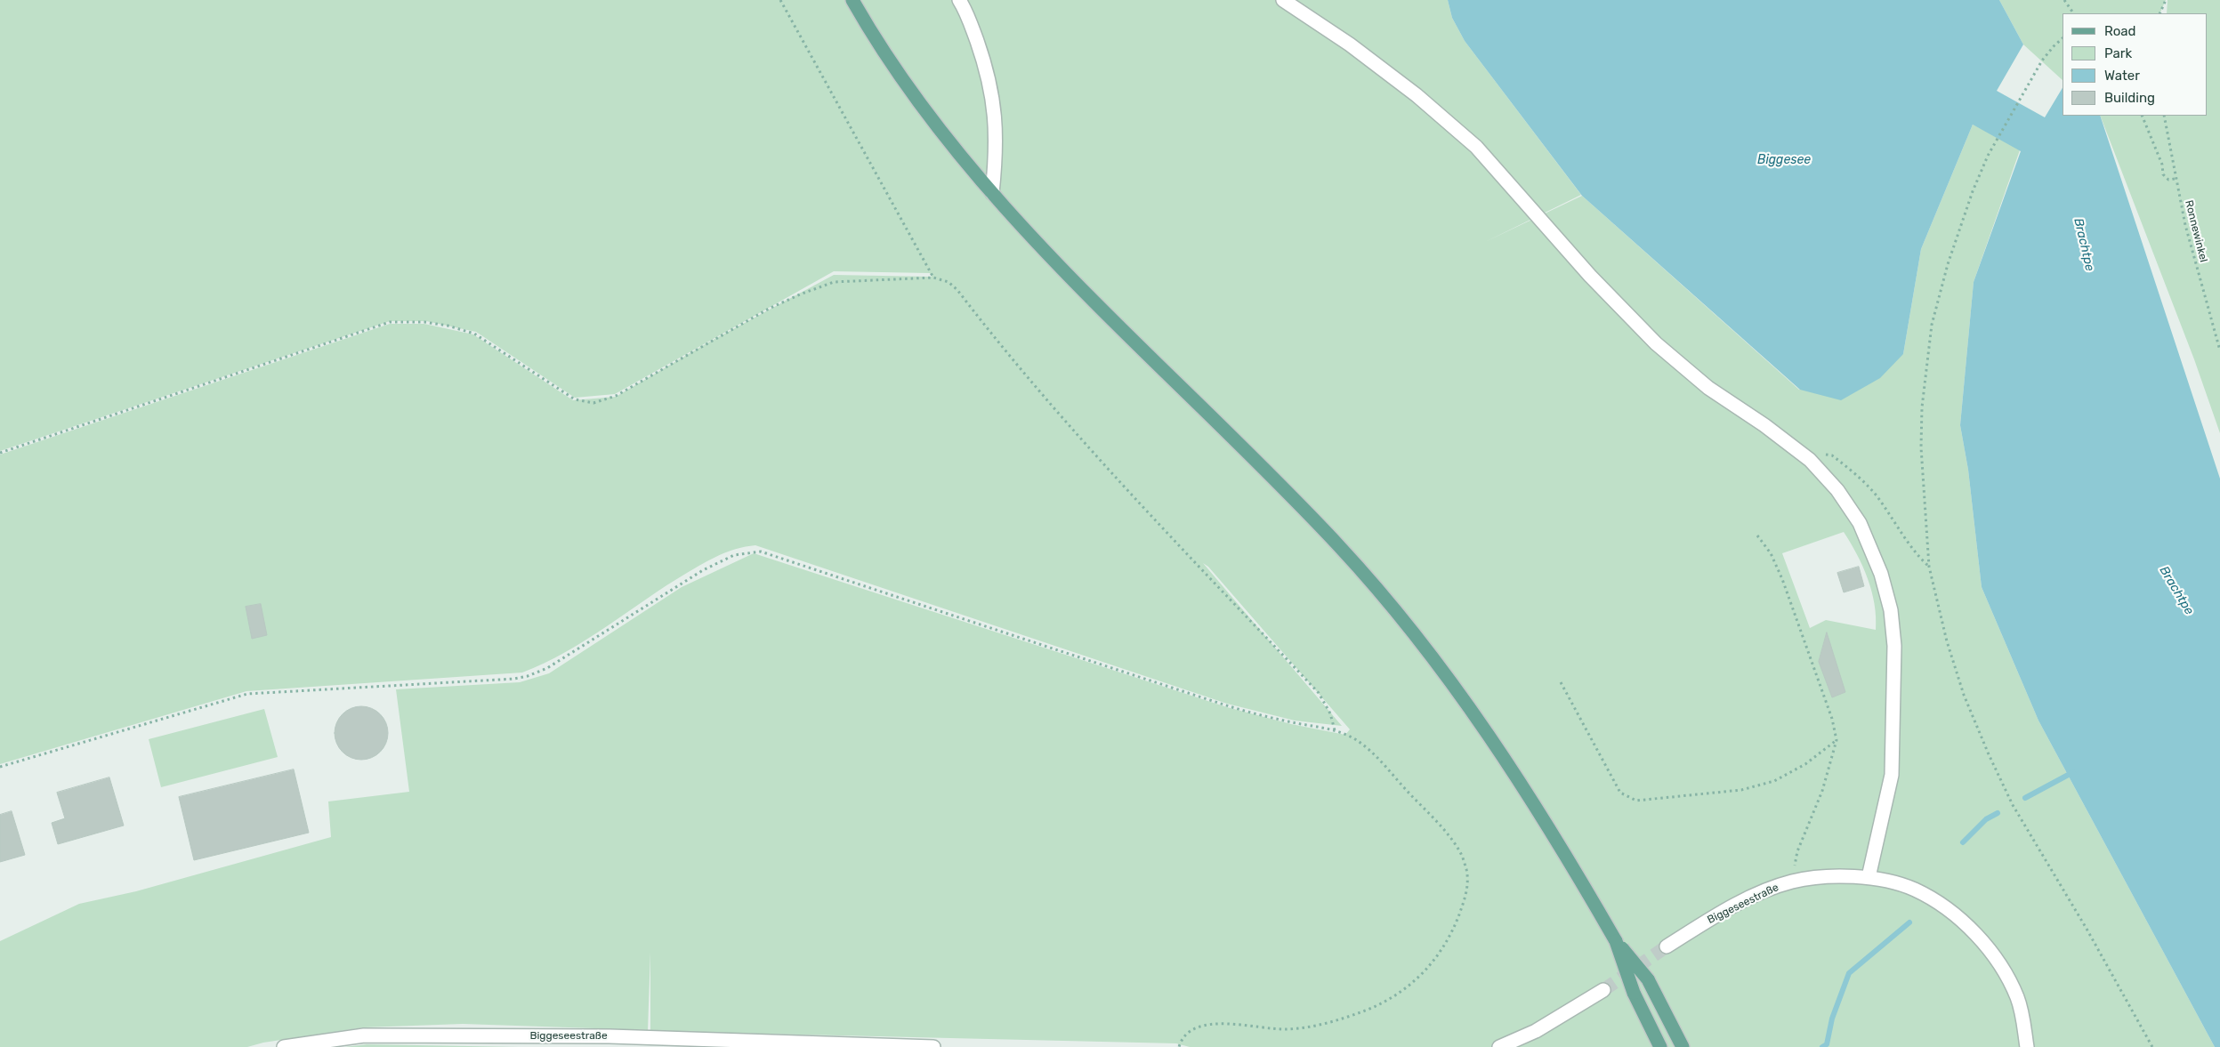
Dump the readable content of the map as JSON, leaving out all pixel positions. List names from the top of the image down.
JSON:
{
  "streets": {
    "street": ["Biggeseestraße"],
    "path": ["Ronnewinkel"]
  },
  "water": ["Biggesee", "Brachtpe"],
  "legend": [
    "Road",
    "Park",
    "Water",
    "Building"
  ]
}
